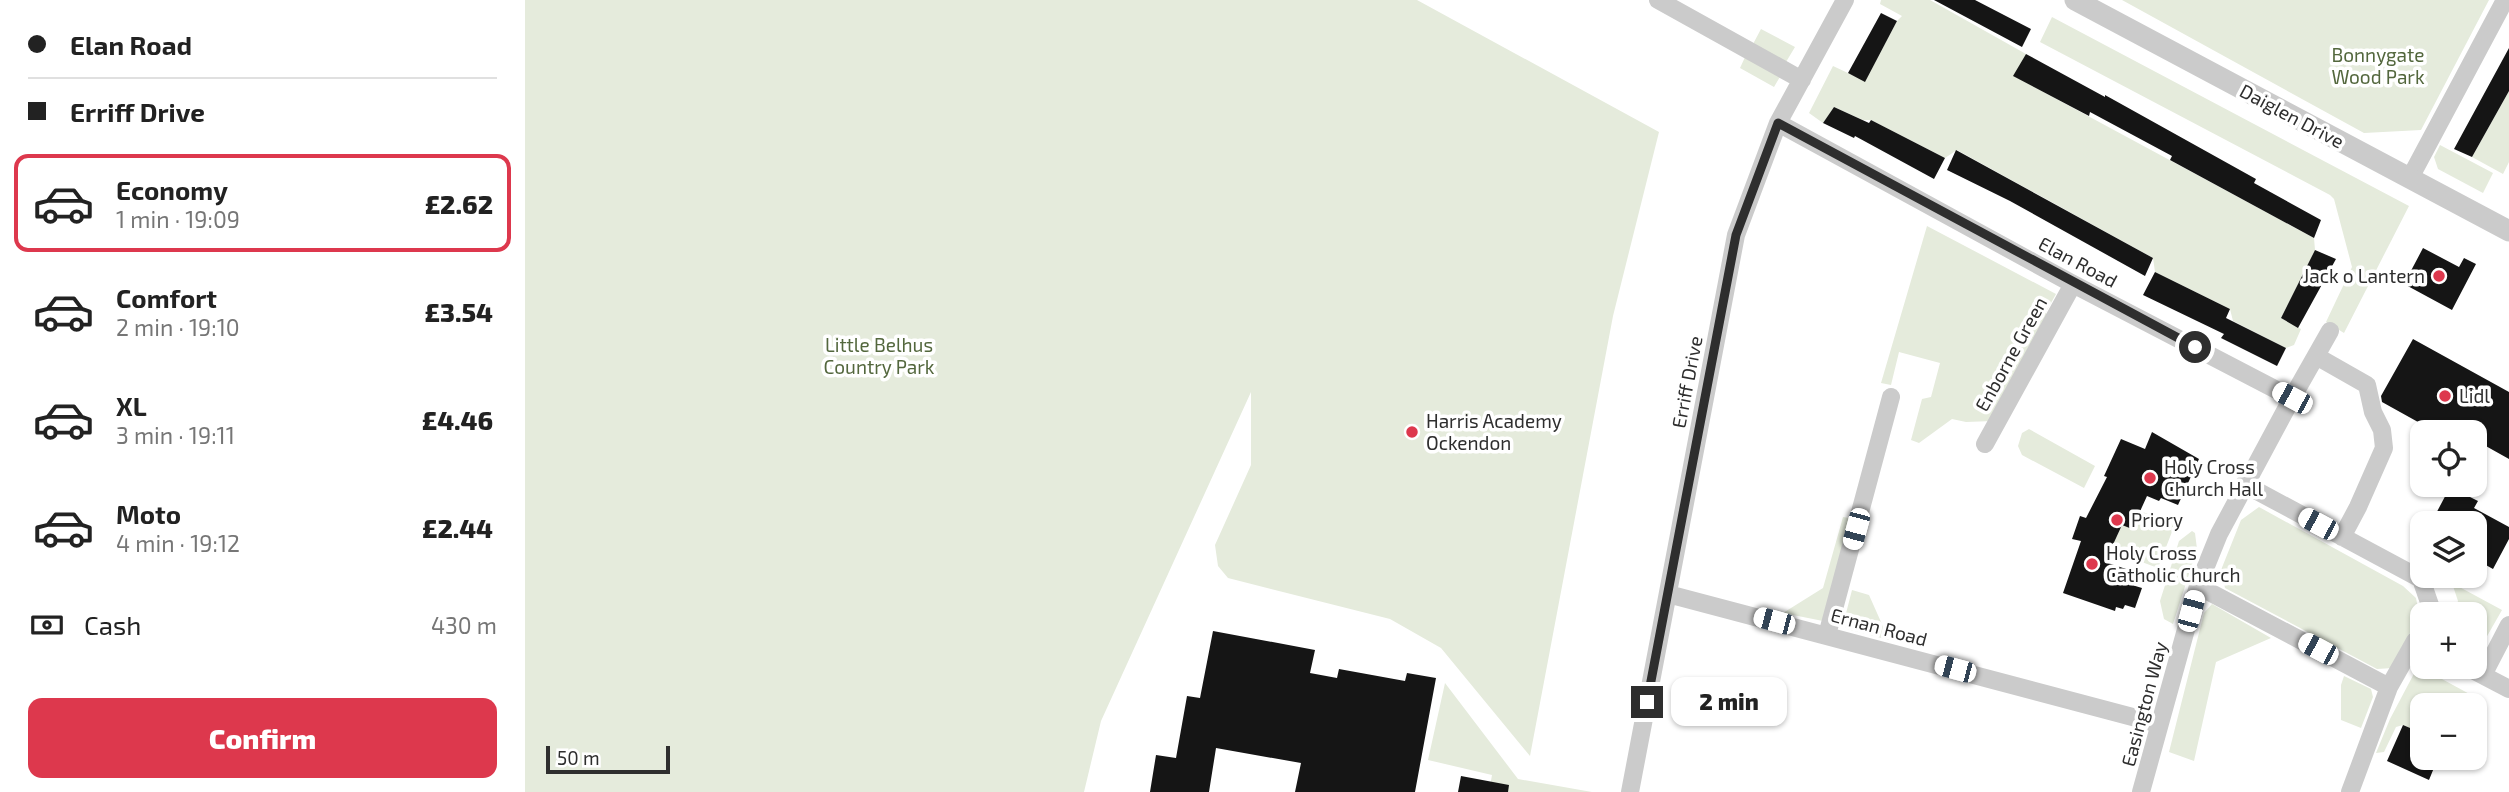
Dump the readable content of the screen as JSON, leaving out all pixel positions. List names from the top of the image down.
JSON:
{
  "streets": {
    "street": [
      "Daiglen Drive",
      "Elan Road",
      "Enborne Green",
      "Erriff Drive",
      "Ernan Road",
      "Easington Way"
    ]
  },
  "crossings": [
    ["Elan Road", "Enborne Green"],
    ["Elan Road", "Erriff Drive"],
    ["Elan Road", "Easington Way"],
    ["Erriff Drive", "Ernan Road"],
    ["Ernan Road", "Easington Way"]
  ],
  "parks": ["Bonnygate Wood Park", "Little Belhus Country Park"],
  "places": [
    "Jack o Lantern",
    "Lidl",
    "Harris Academy Ockendon",
    "Holy Cross Church Hall",
    "Priory",
    "Holy Cross Catholic Church"
  ],
  "scale_bar": "50 m",
  "page": {
    "banner": ["Elan Road", "Erriff Drive"],
    "list": [
      {
        "name": "Economy",
        "note": "1 min · 19:09",
        "value": "£2.62"
      },
      {
        "name": "Comfort",
        "note": "2 min · 19:10",
        "value": "£3.54"
      },
      {
        "name": "XL",
        "note": "3 min · 19:11",
        "value": "£4.46"
      },
      {
        "name": "Moto",
        "note": "4 min · 19:12",
        "value": "£2.44"
      }
    ],
    "map_buttons": ["+", "−"],
    "pay": ["Cash", "430 m"],
    "bubble": "2 min",
    "buttons": "Confirm",
    "scale": "50 m"
  }
}
